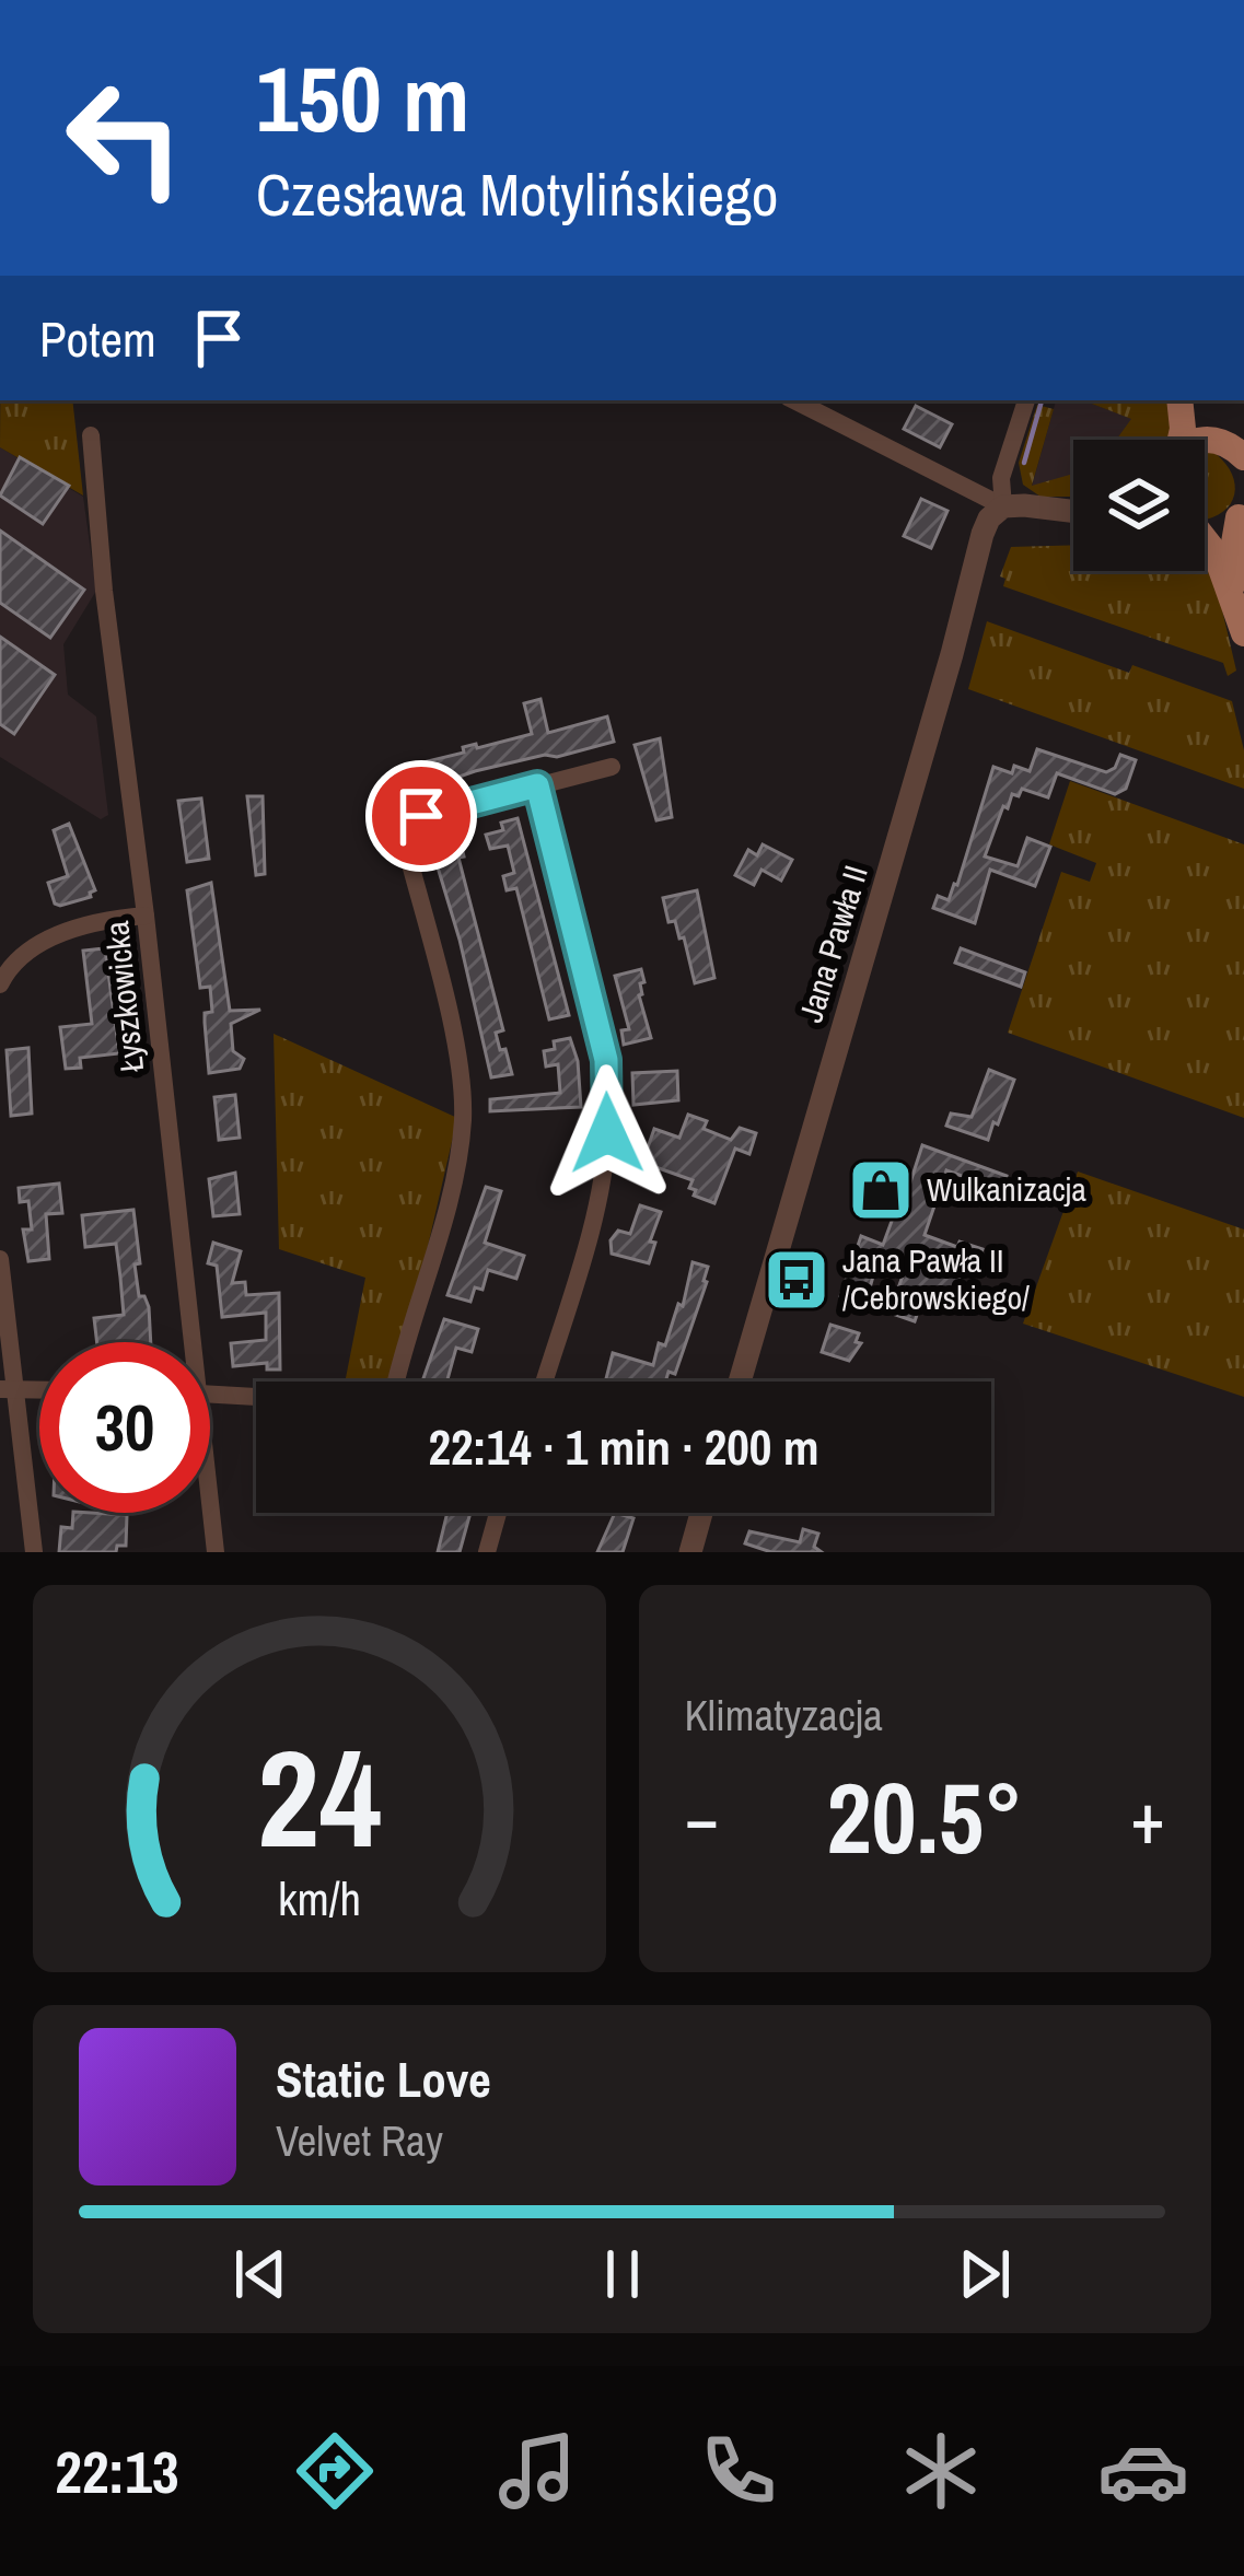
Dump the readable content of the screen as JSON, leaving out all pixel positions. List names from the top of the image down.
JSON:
{
  "streets": {
    "street": ["Jana Pawła II", "Łyszkowicka"]
  },
  "places": {
    "shop": ["Wulkanizacja"],
    "bus stop": ["Jana Pawła II /Cebrowskiego/"]
  },
  "page": {
    "turn": ["150 m", "Czesława Motylińskiego"],
    "then": "Potem",
    "limit": "30",
    "trip": "22:14 · 1 min · 200 m",
    "tile": "Klimatyzacja",
    "heat": ["−", "20.5°", "+"],
    "song": ["Static Love", "Velvet Ray"],
    "tabs": "22:13",
    "gauge": ["24", "km/h"]
  }
}
